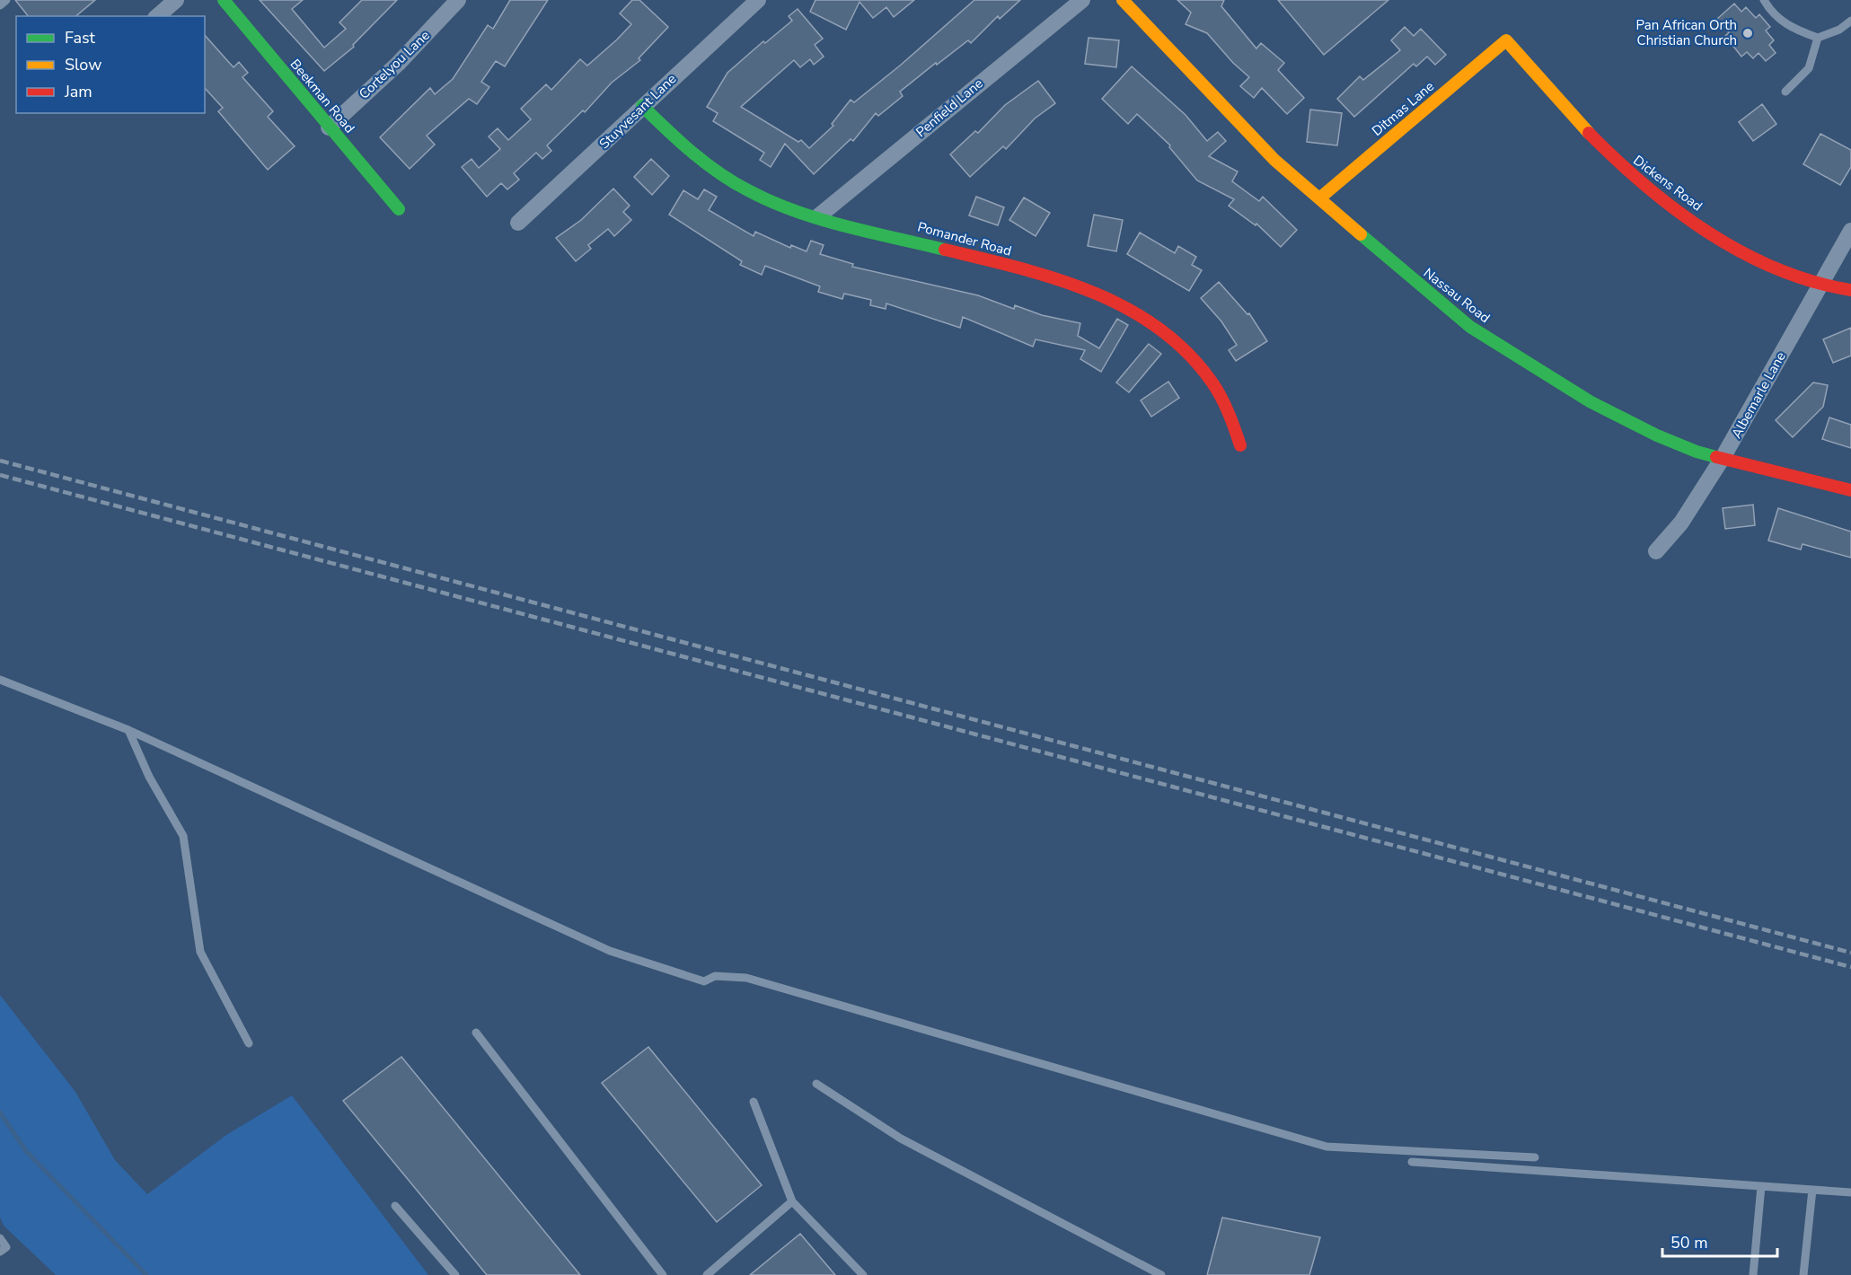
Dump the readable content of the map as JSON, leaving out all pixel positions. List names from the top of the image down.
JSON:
{
  "streets": {
    "street": [
      "Cortelyou Lane",
      "Beekman Road",
      "Penfield Lane",
      "Ditmas Lane",
      "Stuyvesant Lane",
      "Dickens Road",
      "Pomander Road",
      "Nassau Road",
      "Albemarle Lane"
    ]
  },
  "crossings": [
    ["Cortelyou Lane", "Beekman Road"],
    ["Penfield Lane", "Pomander Road"],
    ["Ditmas Lane", "Dickens Road"],
    ["Ditmas Lane", "Nassau Road"],
    ["Stuyvesant Lane", "Pomander Road"],
    ["Dickens Road", "Albemarle Lane"],
    ["Nassau Road", "Albemarle Lane"]
  ],
  "places": ["Pan African Orth Christian Church"],
  "legend": ["Fast", "Slow", "Jam"],
  "scale_bar": "50 m"
}
